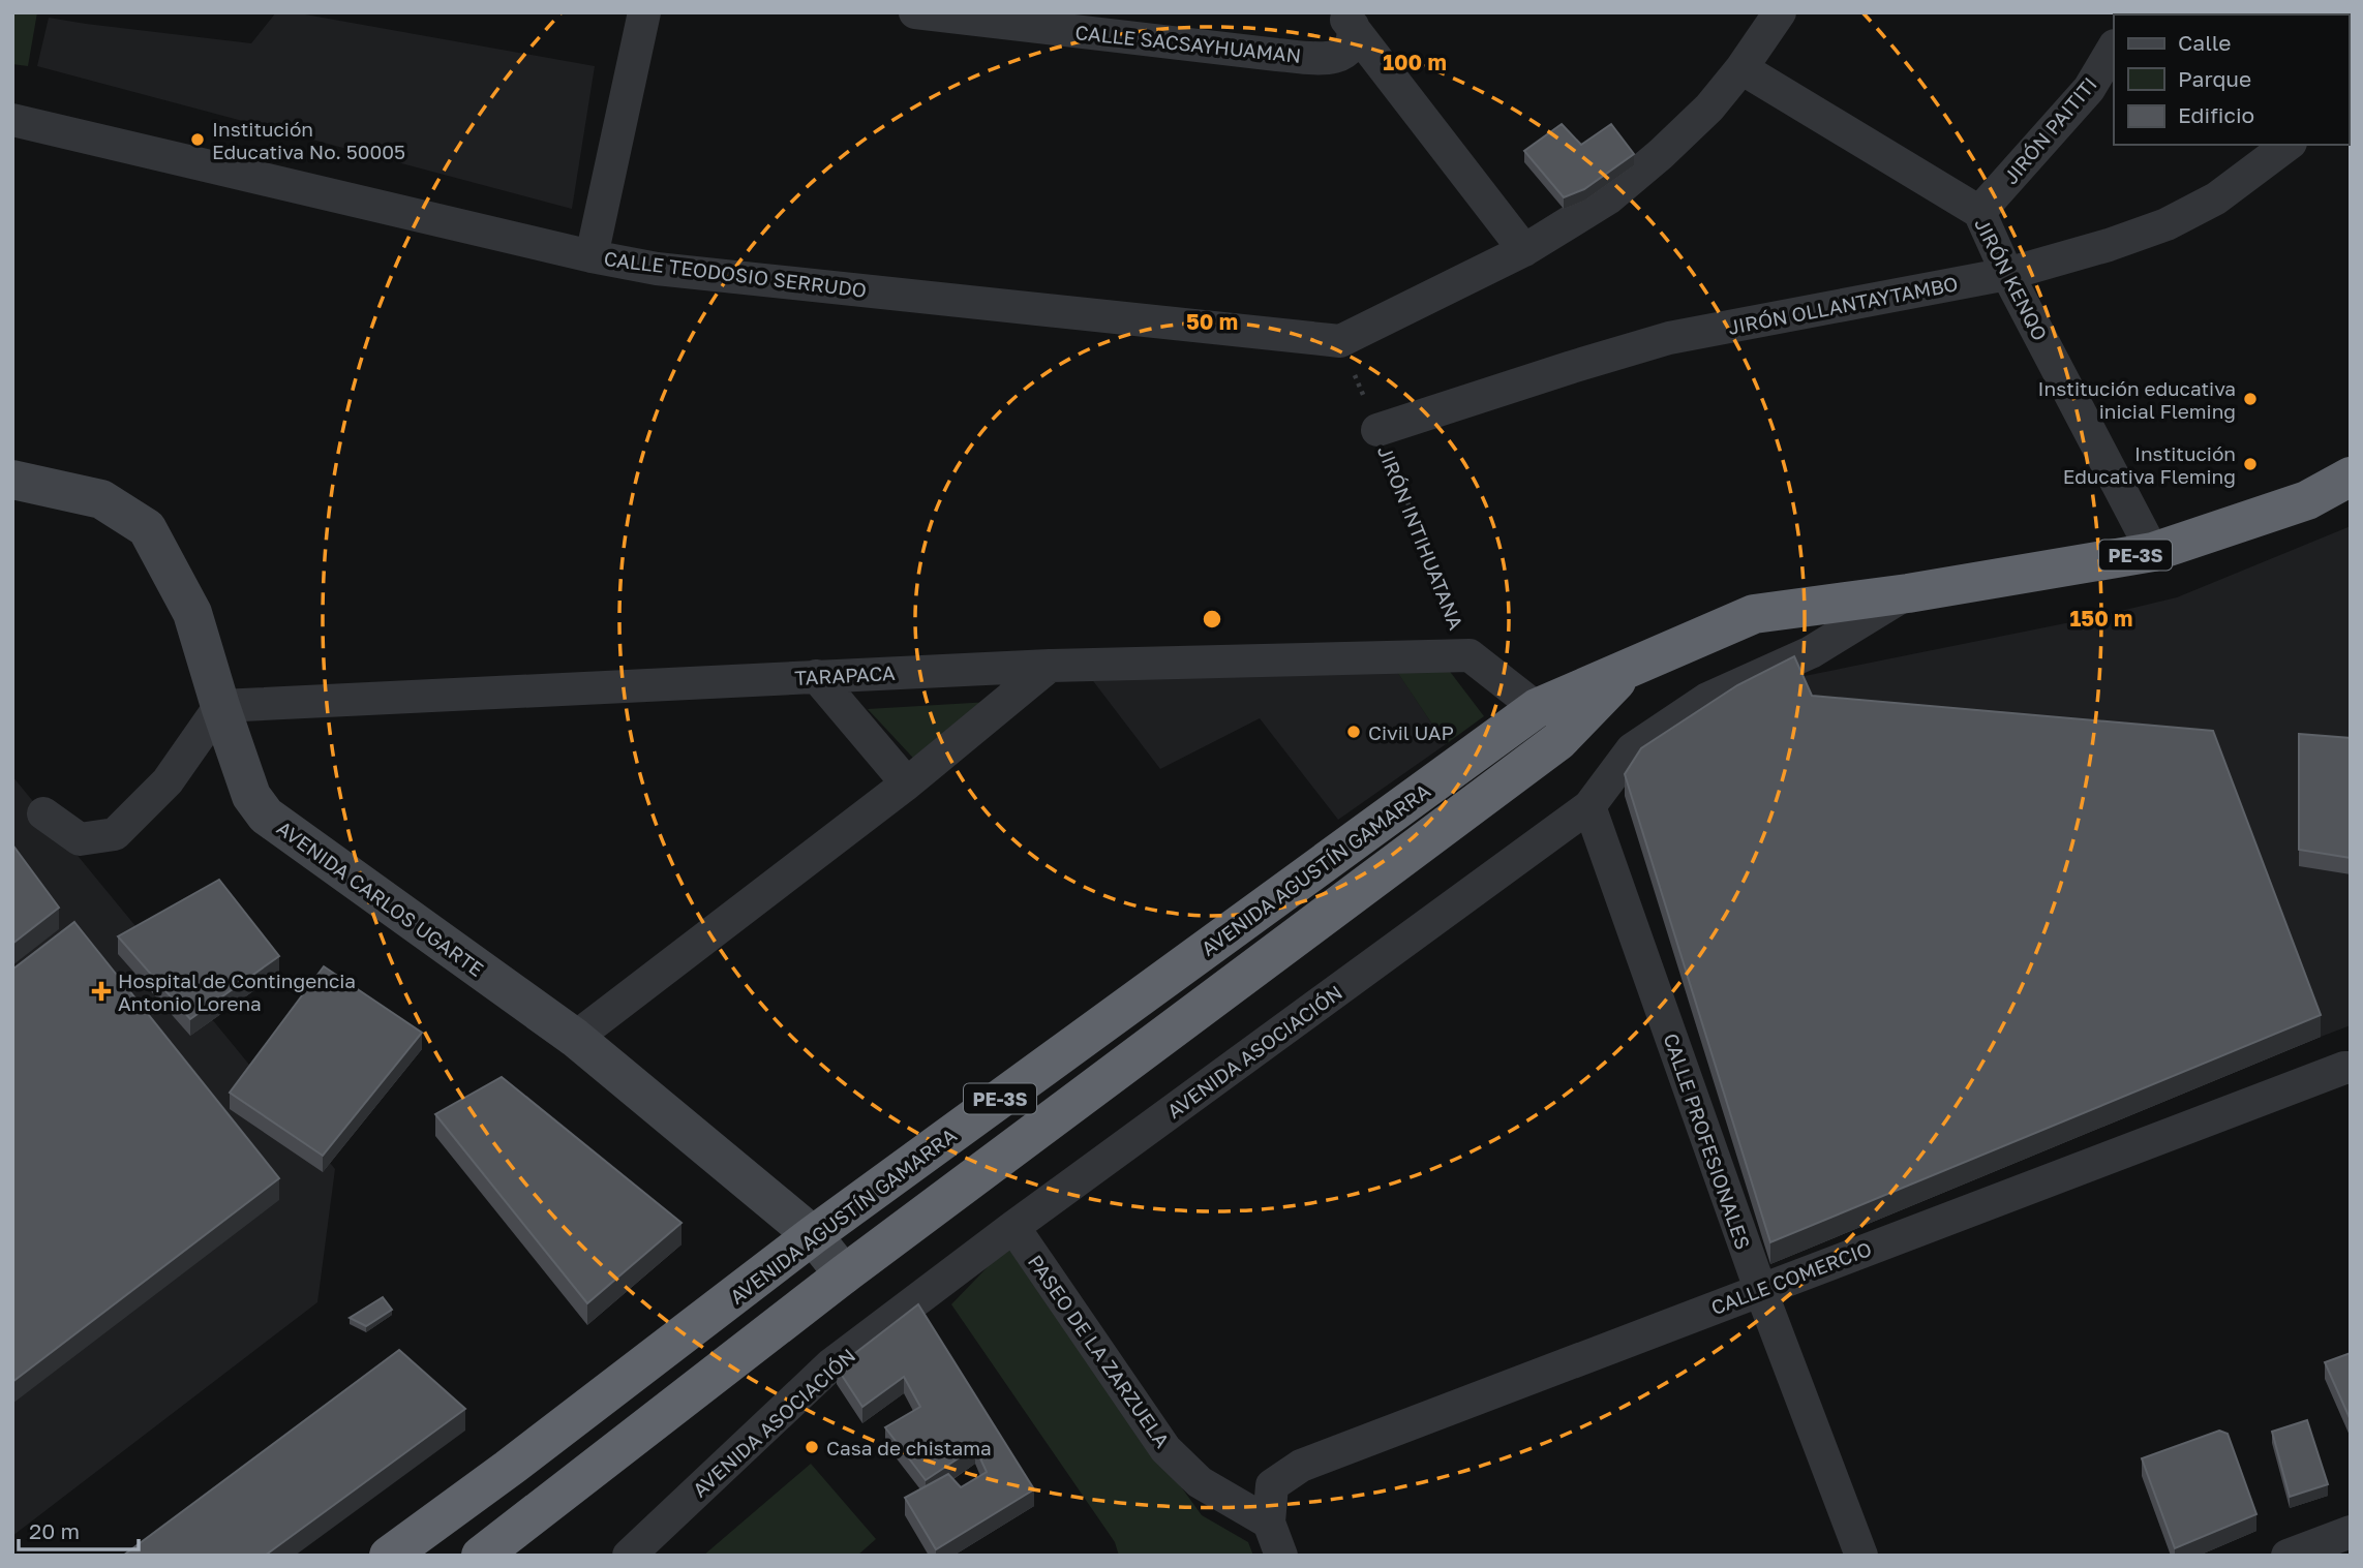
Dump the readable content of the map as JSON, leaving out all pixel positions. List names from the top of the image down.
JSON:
{
  "streets": {
    "highway": ["PE-3S", "AVENIDA AGUSTÍN GAMARRA"],
    "street": [
      "CALLE SACSAYHUAMAN",
      "JIRÓN PAITITI",
      "CALLE TEODOSIO SERRUDO",
      "JIRÓN KENQO",
      "JIRÓN OLLANTAYTAMBO",
      "JIRÓN INTIHUATANA",
      "TARAPACA",
      "AVENIDA CARLOS UGARTE",
      "AVENIDA ASOCIACIÓN",
      "CALLE PROFESIONALES",
      "CALLE COMERCIO",
      "PASEO DE LA ZARZUELA"
    ]
  },
  "crossings": [
    ["JIRÓN PAITITI", "JIRÓN KENQO"],
    ["CALLE TEODOSIO SERRUDO", "JIRÓN INTIHUATANA"],
    ["JIRÓN KENQO", "JIRÓN OLLANTAYTAMBO"],
    ["JIRÓN KENQO", "PE-3S"],
    ["JIRÓN OLLANTAYTAMBO", "JIRÓN INTIHUATANA"],
    ["JIRÓN INTIHUATANA", "TARAPACA"],
    ["JIRÓN INTIHUATANA", "AVENIDA AGUSTÍN GAMARRA"],
    ["PE-3S", "AVENIDA AGUSTÍN GAMARRA"],
    ["PE-3S", "AVENIDA ASOCIACIÓN"],
    ["TARAPACA", "AVENIDA CARLOS UGARTE"],
    ["AVENIDA AGUSTÍN GAMARRA", "AVENIDA CARLOS UGARTE"],
    ["AVENIDA AGUSTÍN GAMARRA", "AVENIDA ASOCIACIÓN"],
    ["AVENIDA ASOCIACIÓN", "CALLE PROFESIONALES"],
    ["AVENIDA ASOCIACIÓN", "PASEO DE LA ZARZUELA"],
    ["CALLE PROFESIONALES", "CALLE COMERCIO"],
    ["CALLE COMERCIO", "PASEO DE LA ZARZUELA"]
  ],
  "places": {
    "other": [
      "Institución Educativa No. 50005",
      "Institución educativa inicial Fleming",
      "Institución Educativa Fleming",
      "Civil UAP",
      "Casa de chistama"
    ],
    "health": ["Hospital de Contingencia Antonio Lorena"]
  },
  "legend": ["Calle", "Parque", "Edificio"],
  "scale_bar": "20 m",
  "rings": ["100 m", "50 m", "150 m"]
}
